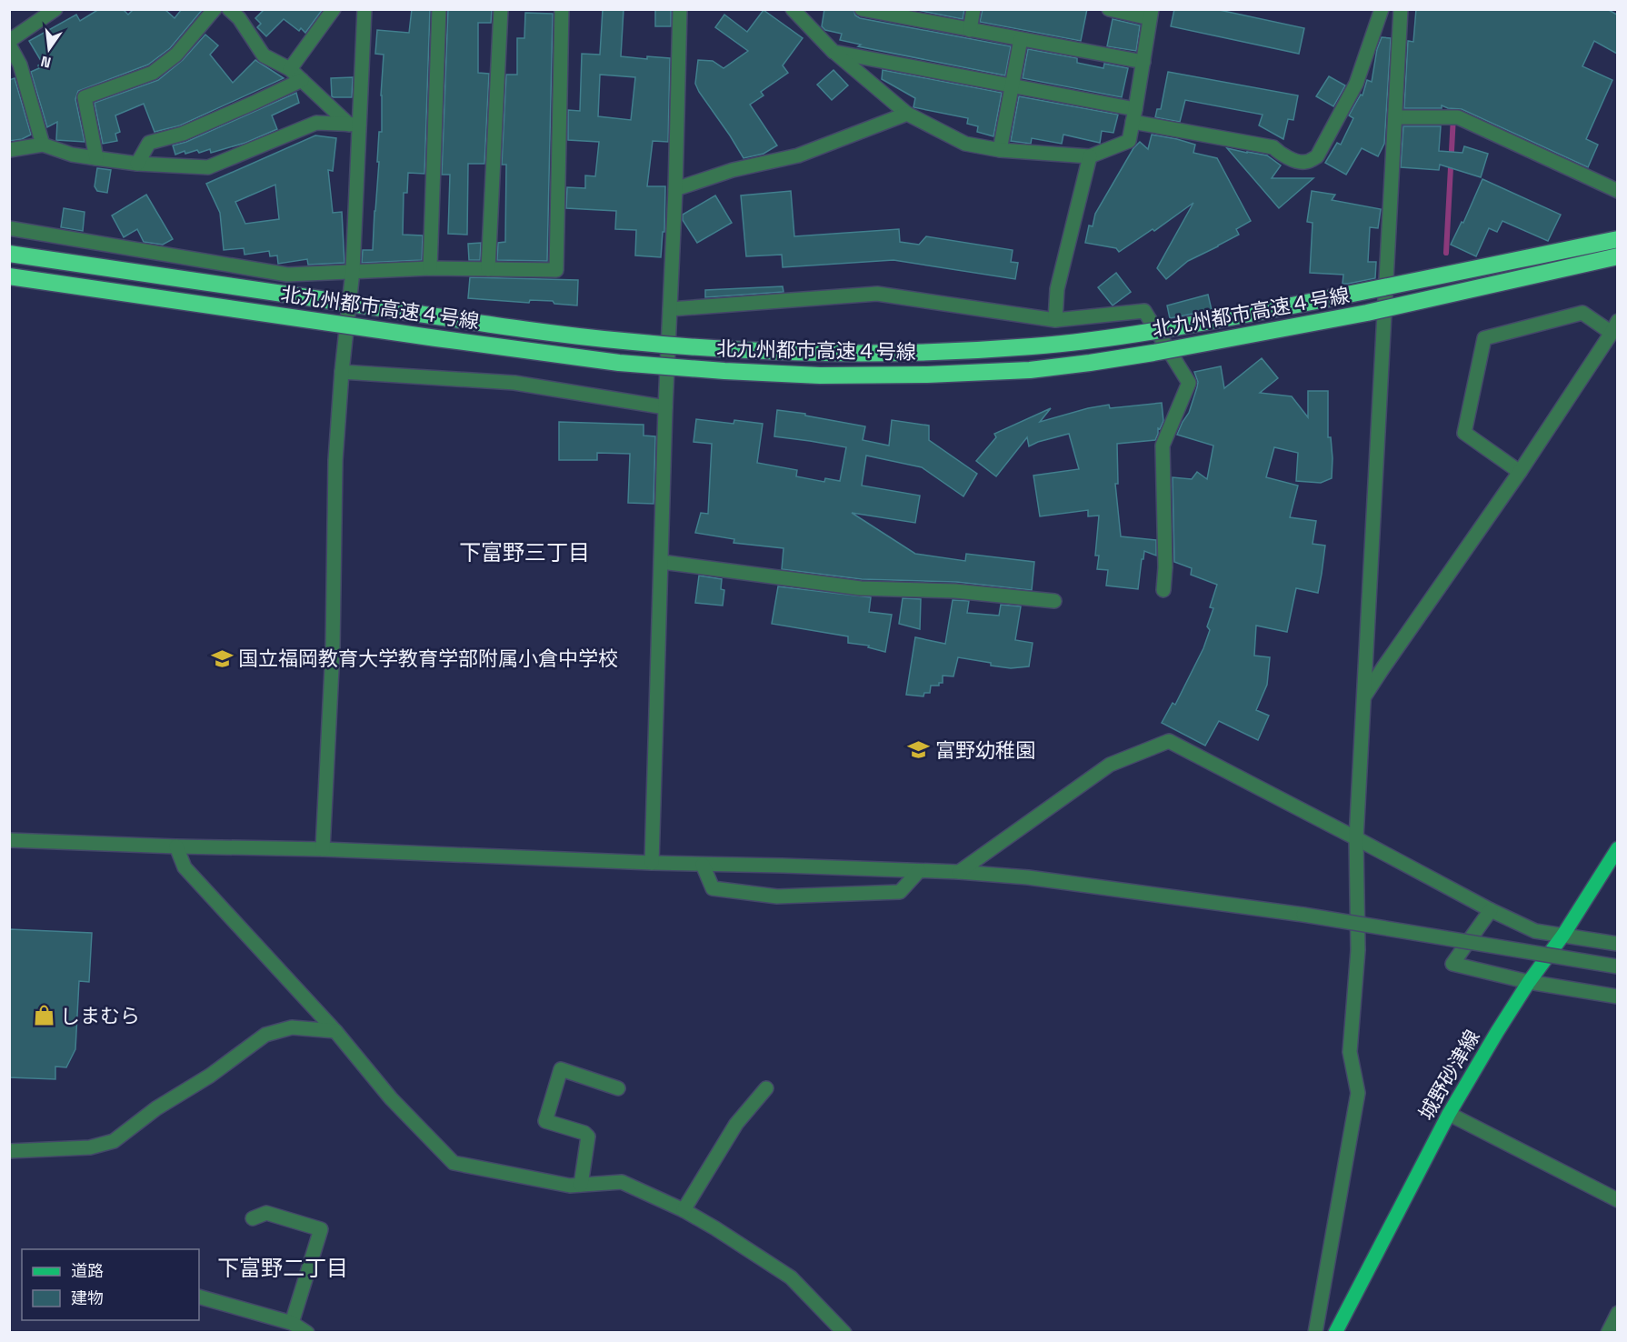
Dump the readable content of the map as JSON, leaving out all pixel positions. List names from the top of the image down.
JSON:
{
  "streets": {
    "highway": ["北九州都市高速４号線"],
    "main road": ["城野砂津線"]
  },
  "districts": ["下富野三丁目", "下富野二丁目"],
  "places": {
    "school or university": ["国立福岡教育大学教育学部附属小倉中学校", "富野幼稚園"],
    "shop": ["しまむら"]
  },
  "legend": ["道路", "建物"],
  "north": "bottom"
}
